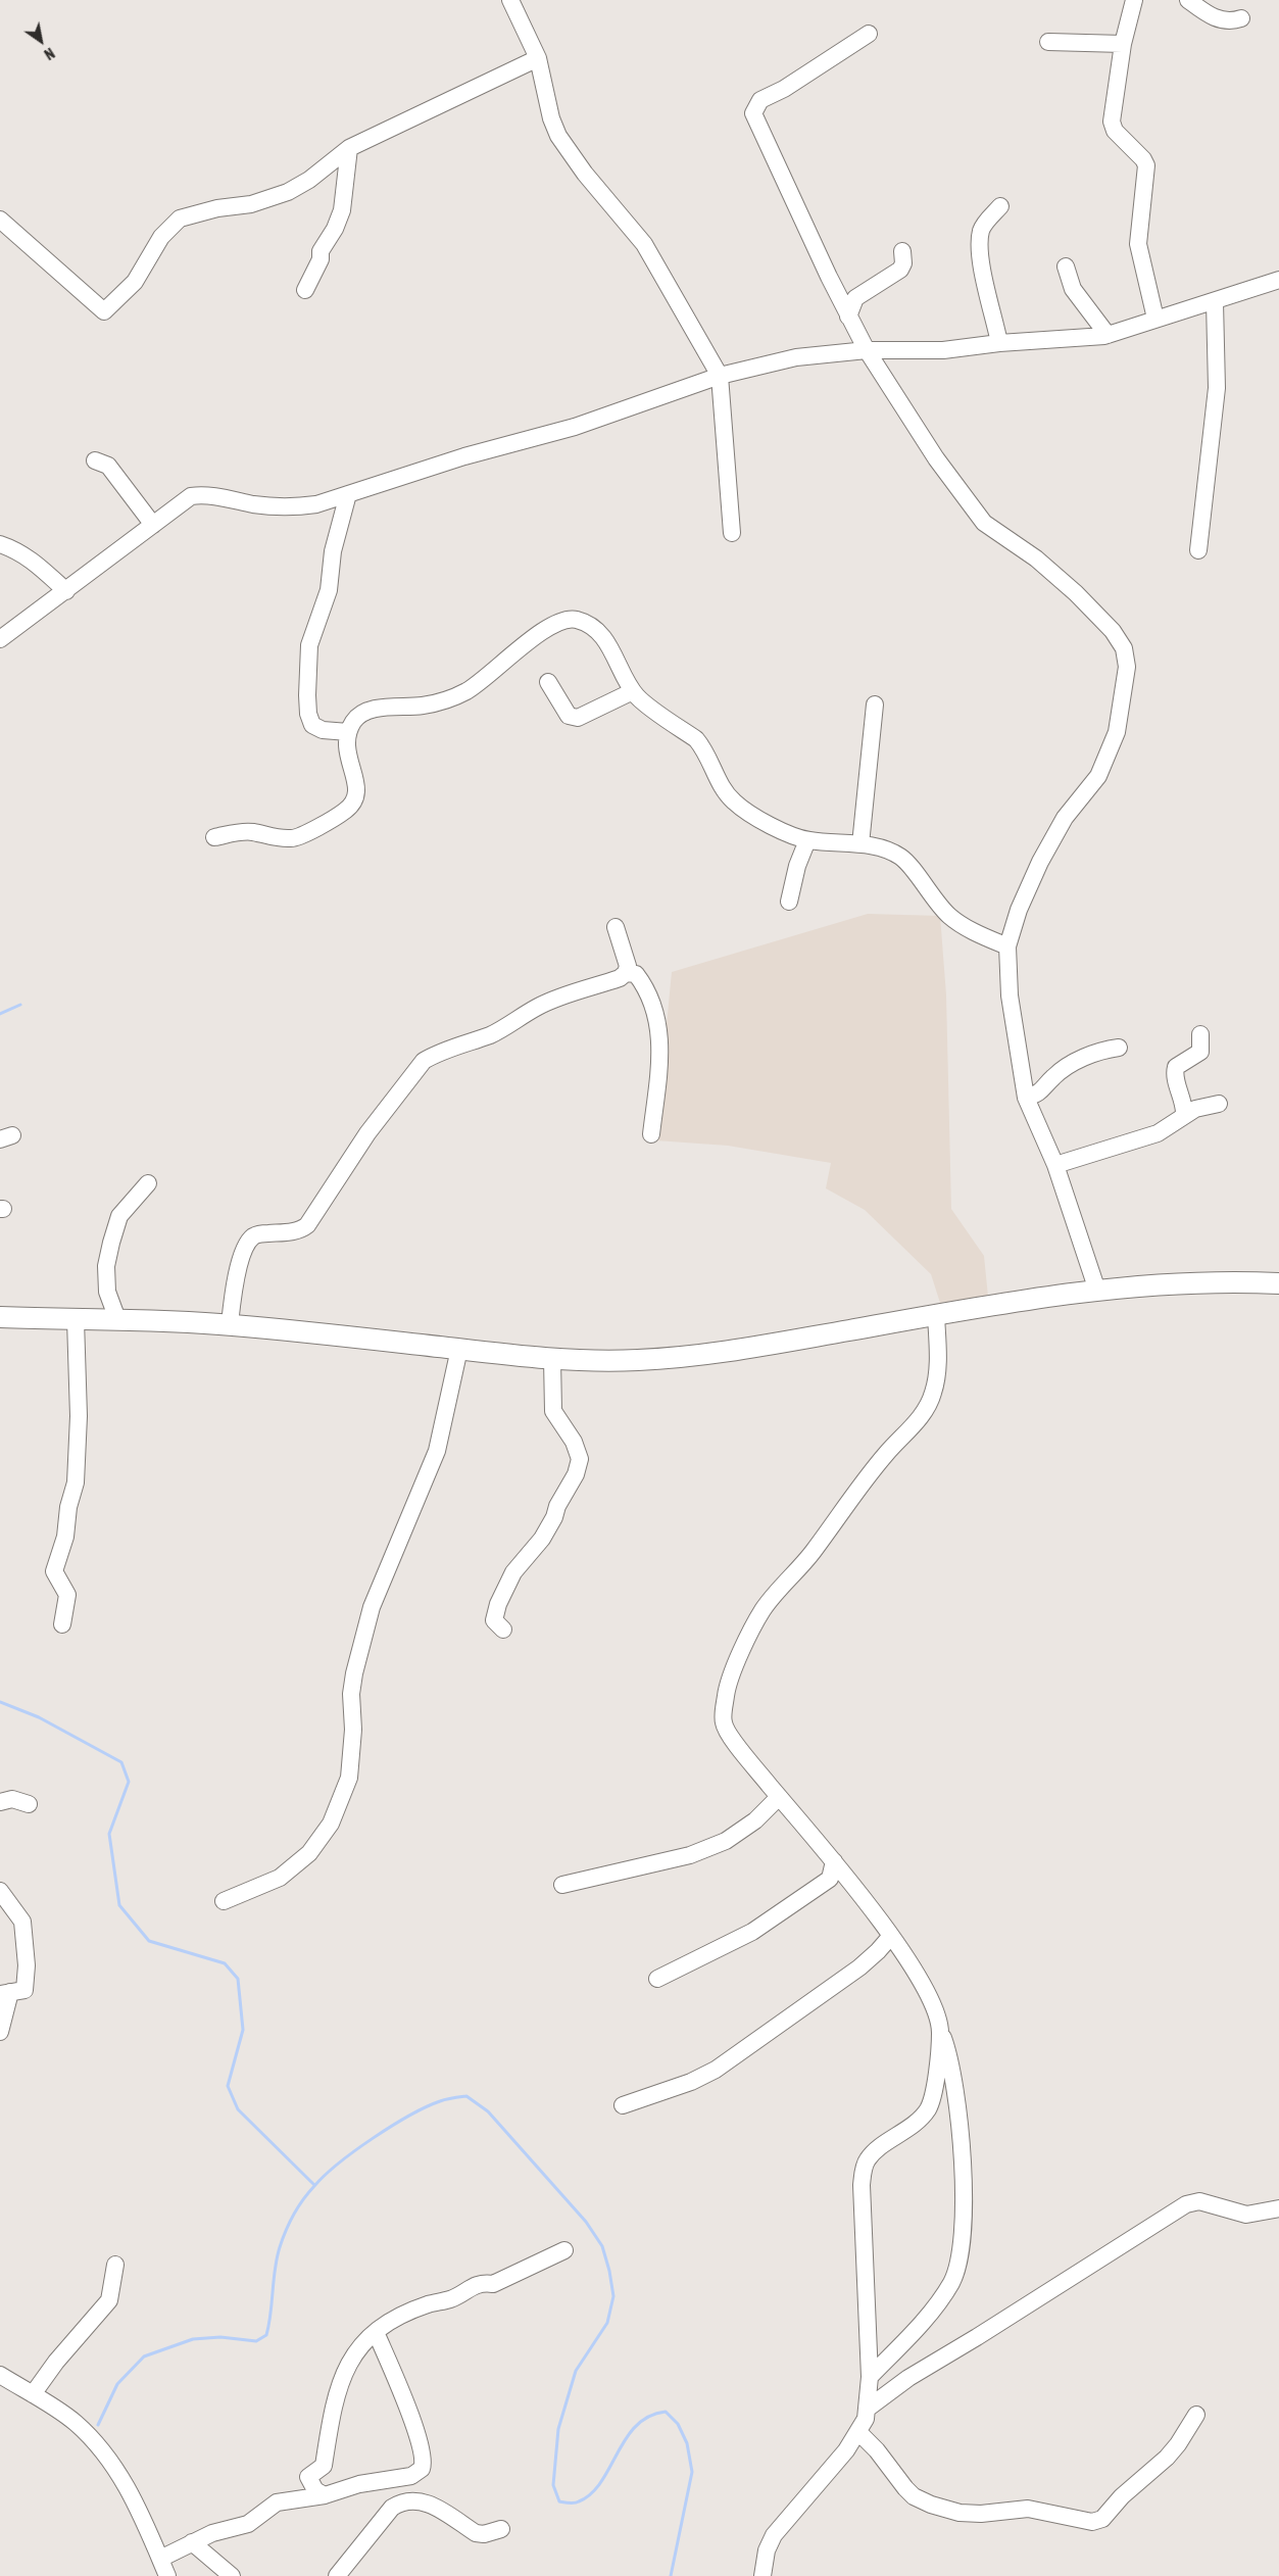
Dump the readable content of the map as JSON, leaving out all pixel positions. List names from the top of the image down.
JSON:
{
  "north": "bottom right"
}
